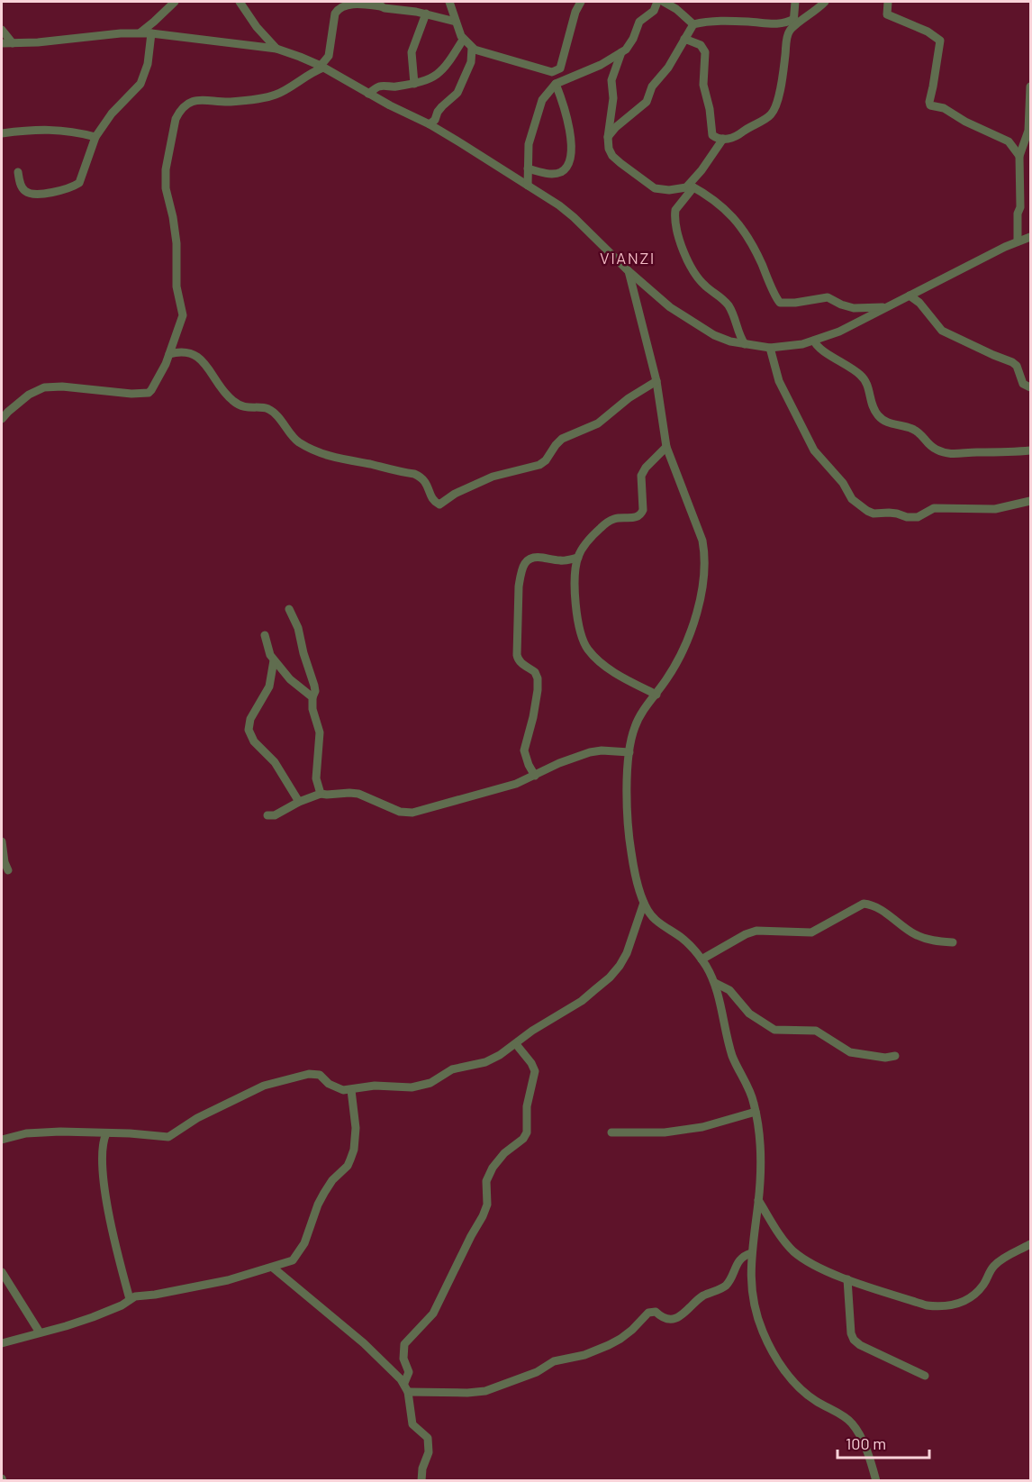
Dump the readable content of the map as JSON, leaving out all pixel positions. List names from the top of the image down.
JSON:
{
  "districts": ["VIANZI"],
  "scale_bar": "100 m"
}
